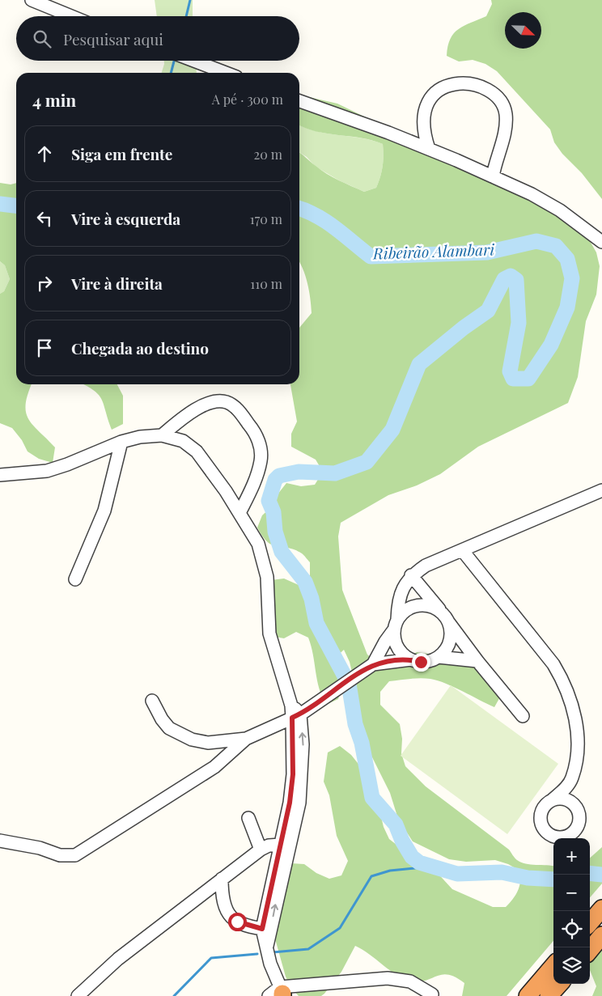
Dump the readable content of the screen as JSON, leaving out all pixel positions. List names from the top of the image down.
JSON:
{
  "water": ["Ribeirão Alambari"],
  "north": "bottom right",
  "page": {
    "search": "Pesquisar aqui",
    "heading": ["4 min", "A pé · 300 m"],
    "list": [
      ["Siga em frente", "20 m"],
      ["Vire à esquerda", "170 m"],
      ["Vire à direita", "110 m"],
      "Chegada ao destino"
    ],
    "map_buttons": ["+", "−"]
  }
}
